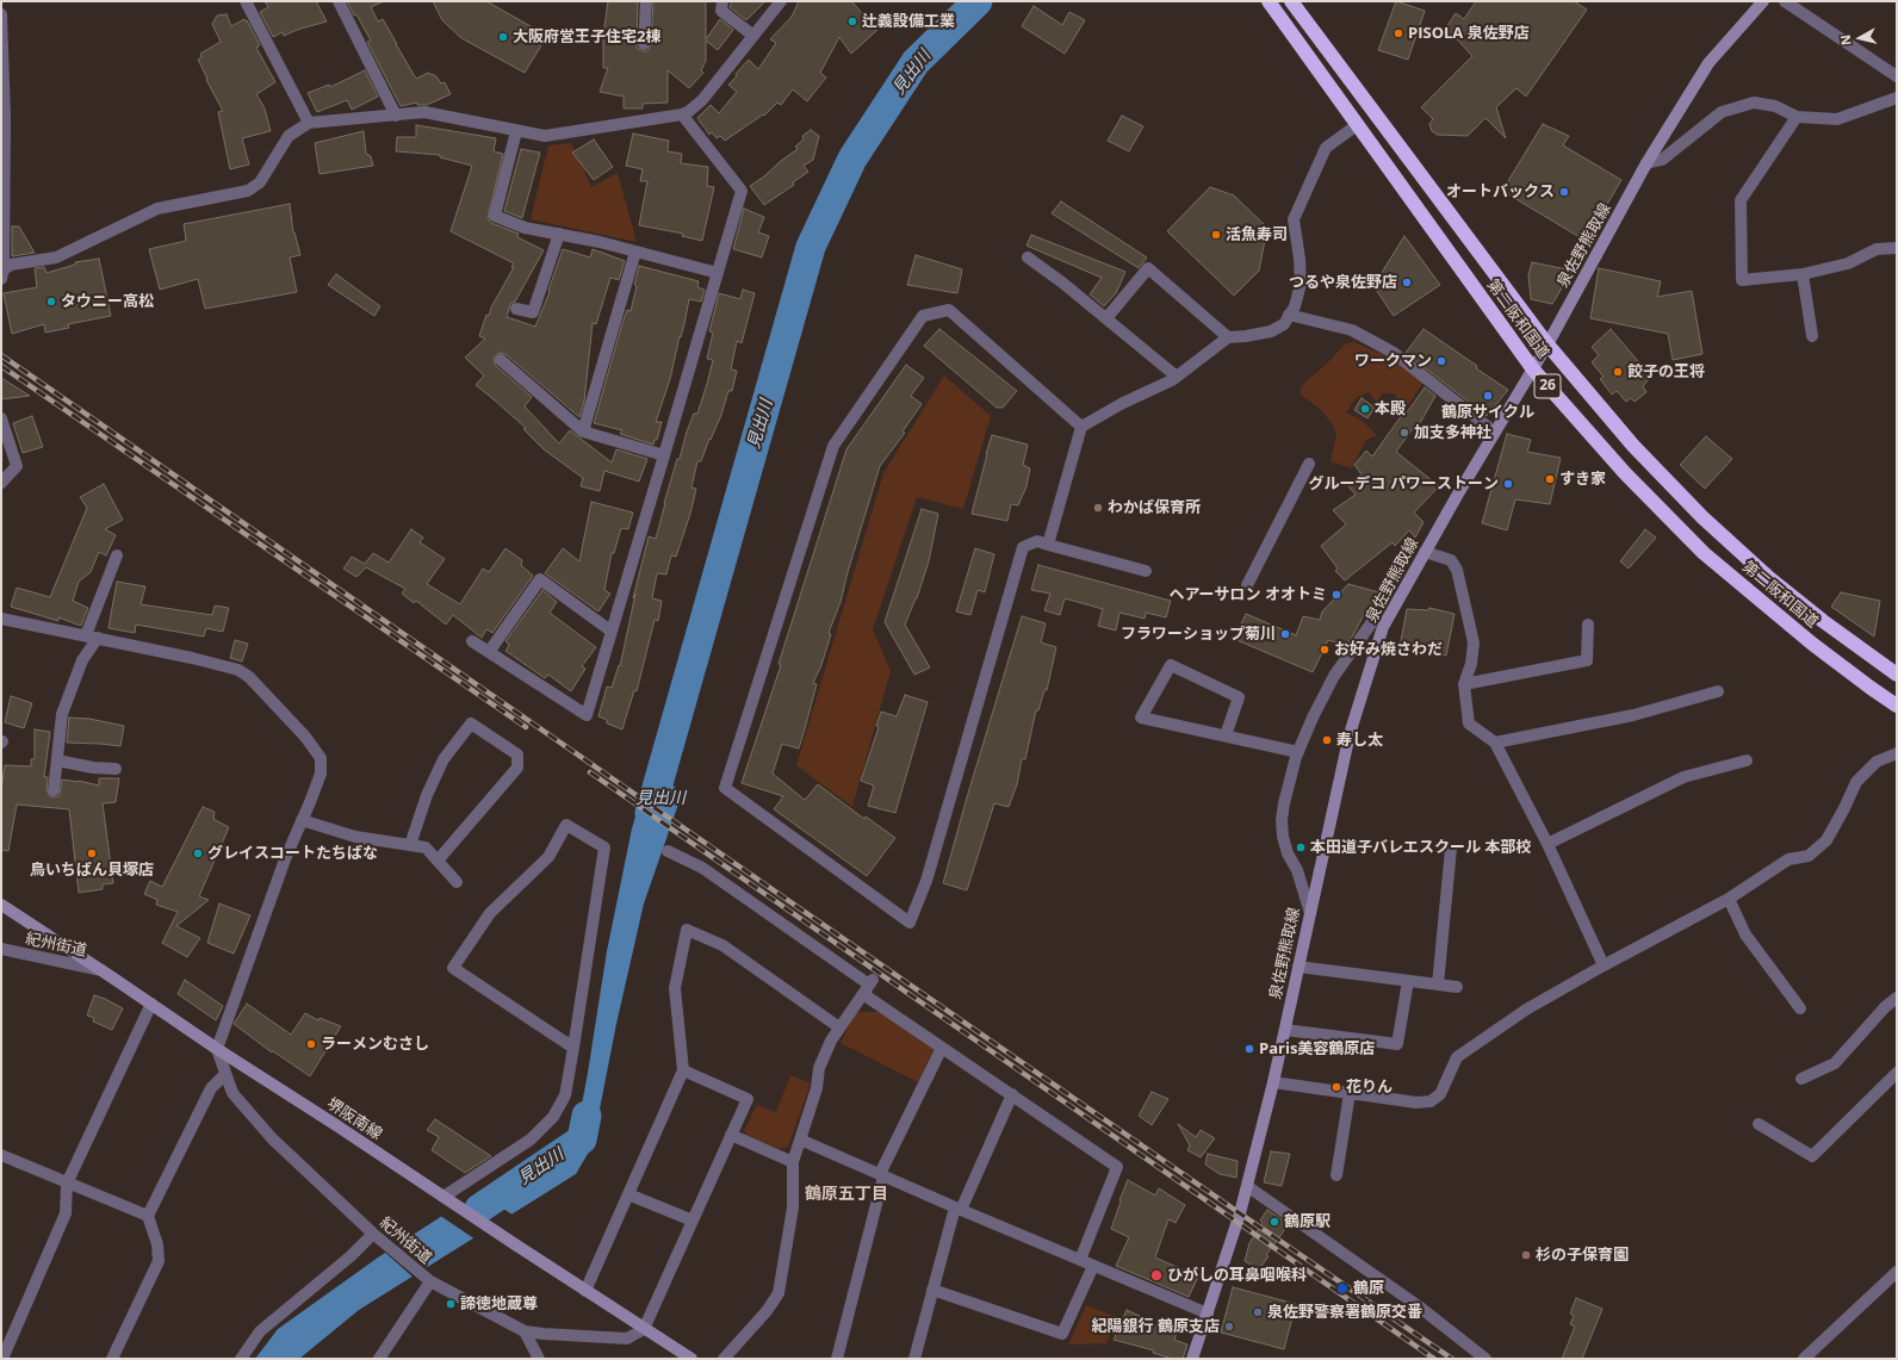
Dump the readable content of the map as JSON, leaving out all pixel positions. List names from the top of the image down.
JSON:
{
  "streets": {
    "highway": ["第二阪和国道", "26"],
    "main road": ["泉佐野熊取線", "堺阪南線"],
    "street": ["紀州街道"]
  },
  "crossings": [
    ["泉佐野熊取線", "第二阪和国道"],
    ["紀州街道", "堺阪南線"]
  ],
  "districts": ["鶴原五丁目"],
  "water": ["見出川"],
  "places": [
    "辻義設備工業",
    "PISOLA 泉佐野店",
    "大阪府営王子住宅2棟",
    "オートバックス",
    "活魚寿司",
    "つるや泉佐野店",
    "タウニー高松",
    "ワークマン",
    "餃子の王将",
    "鶴原サイクル",
    "本殿",
    "加支多神社",
    "すき家",
    "グルーデコ パワーストーン",
    "わかば保育所",
    "ヘアーサロン オオトミ",
    "フラワーショップ菊川",
    "お好み焼さわだ",
    "寿し太",
    "本田道子バレエスクール 本部校",
    "鳥いちばん貝塚店",
    "グレイスコートたちばな",
    "ラーメンむさし",
    "Paris美容鶴原店",
    "花りん",
    "鶴原駅",
    "杉の子保育園",
    "ひがしの耳鼻咽喉科",
    "鶴原",
    "諦徳地蔵尊",
    "泉佐野警察署鶴原交番",
    "紀陽銀行 鶴原支店"
  ],
  "north": "left"
}
